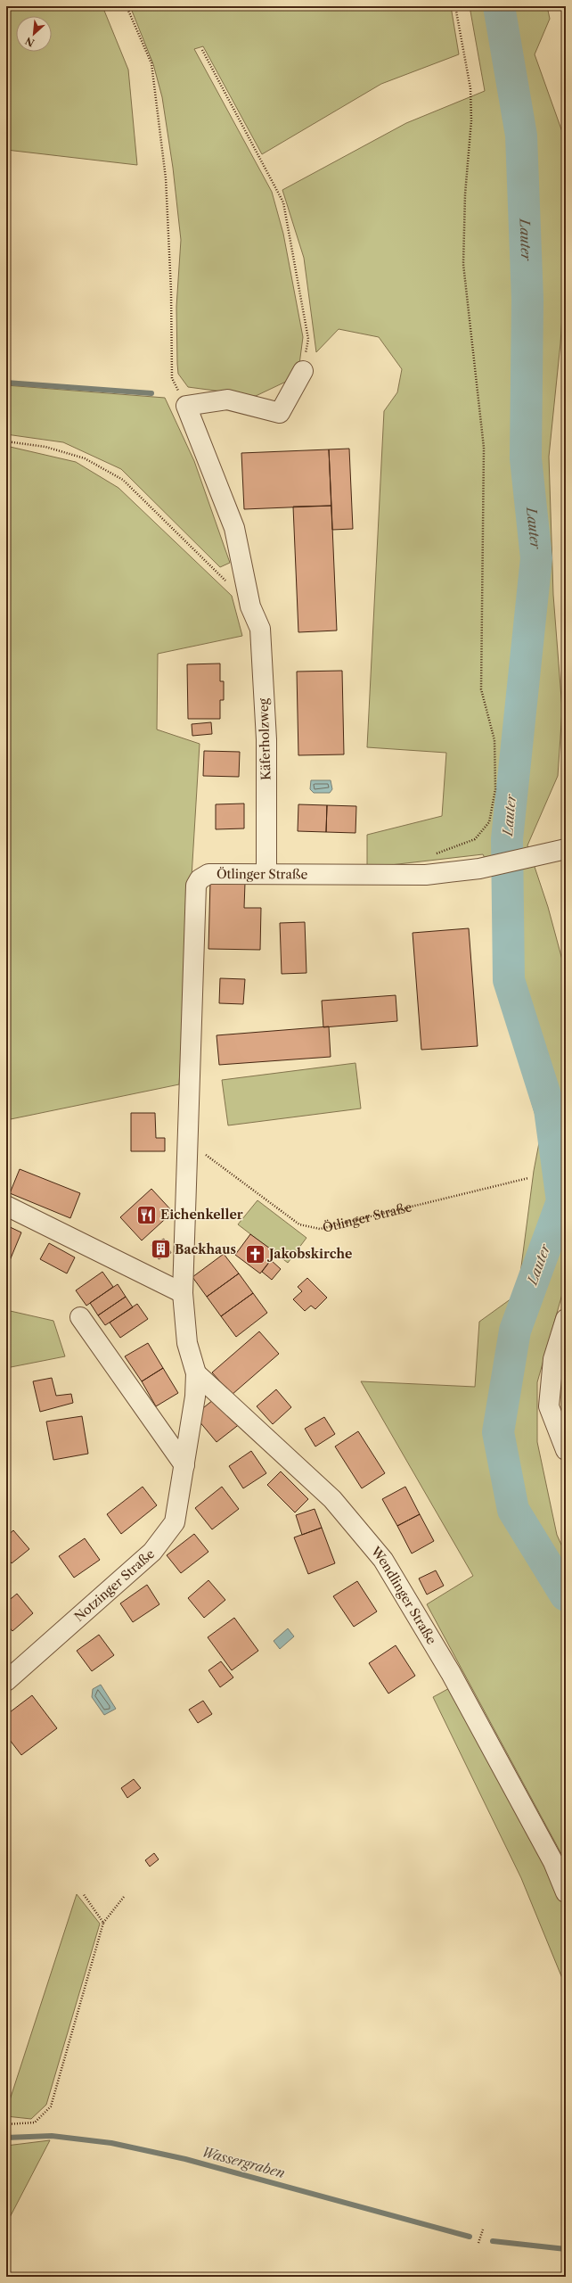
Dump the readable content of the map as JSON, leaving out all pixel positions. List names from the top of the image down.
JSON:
{
  "streets": {
    "street": [
      "Käferholzweg",
      "Ötlinger Straße",
      "Notzinger Straße",
      "Wendlinger Straße"
    ]
  },
  "crossings": [
    ["Käferholzweg", "Ötlinger Straße"],
    ["Ötlinger Straße", "Notzinger Straße"],
    ["Ötlinger Straße", "Wendlinger Straße"],
    ["Notzinger Straße", "Wendlinger Straße"]
  ],
  "water": ["Lauter", "Wassergraben"],
  "places": {
    "restaurant": ["Eichenkeller"],
    "building": ["Backhaus"],
    "church": ["Jakobskirche"]
  },
  "north": "bottom left"
}
